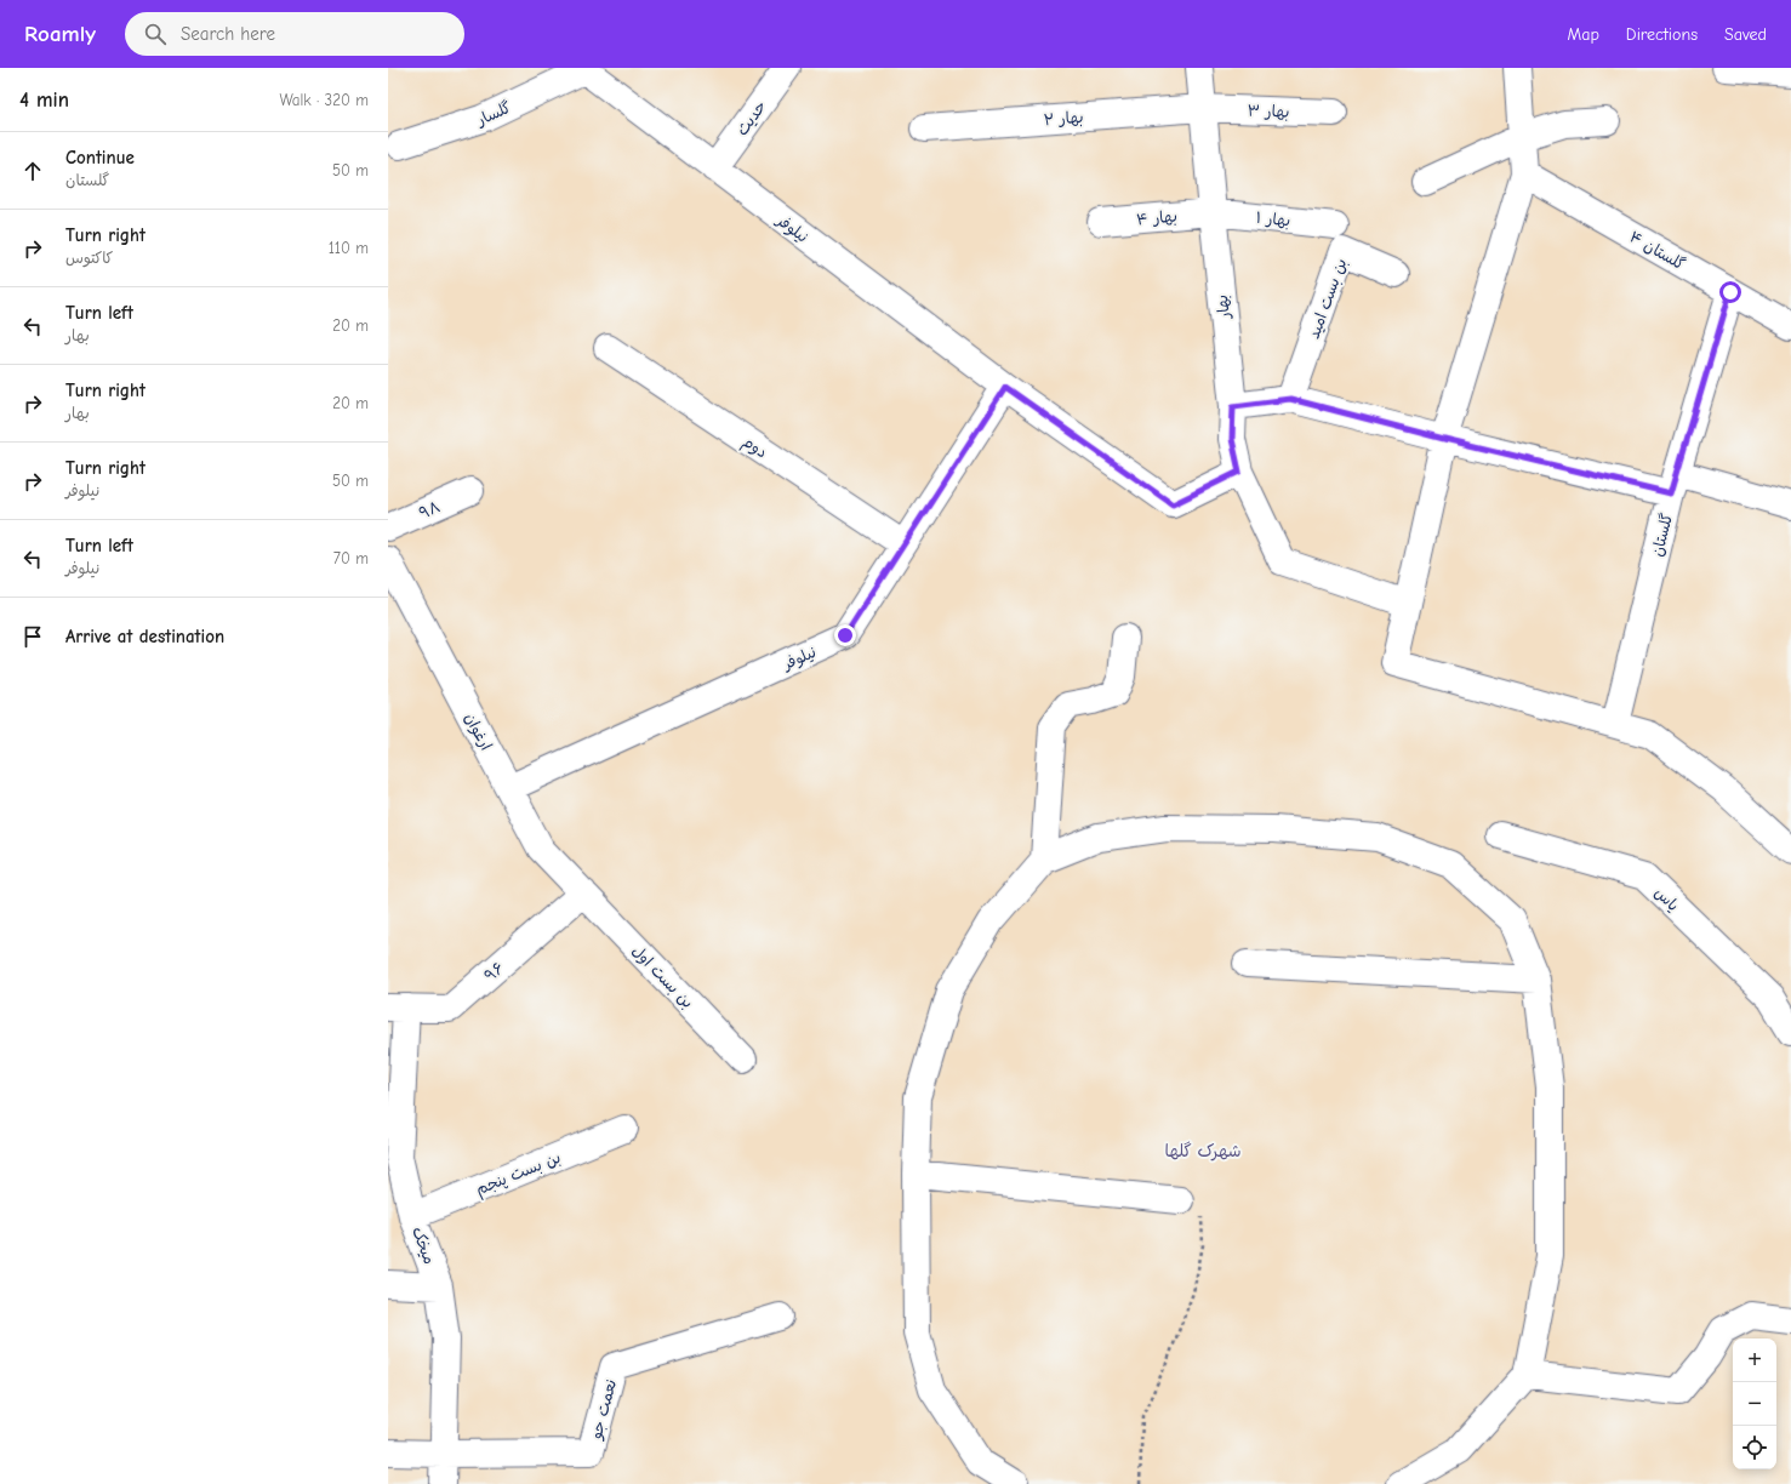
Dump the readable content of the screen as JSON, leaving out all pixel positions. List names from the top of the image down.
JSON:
{
  "streets": {
    "street": [
      "بهار ۳",
      "گلسار",
      "حدیث",
      "بهار ۲",
      "بهار ۴",
      "بهار ۱",
      "نیلوفر",
      "گلستان ۴",
      "بن بست امید",
      "بهار",
      "دوم",
      "۹۸",
      "گلستان",
      "ارغوان",
      "یاس",
      "۹۶",
      "بن بست اول",
      "بن بست پنجم",
      "میخک",
      "نعمت جو"
    ]
  },
  "crossings": [
    ["بهار ۳", "بهار ۲"],
    ["بهار ۳", "بهار"],
    ["گلسار", "نیلوفر"],
    ["حدیث", "نیلوفر"],
    ["بهار ۲", "بهار"],
    ["بهار ۴", "بهار ۱"],
    ["بهار ۴", "بهار"],
    ["بهار ۱", "بهار"],
    ["نیلوفر", "بهار"],
    ["نیلوفر", "دوم"],
    ["نیلوفر", "ارغوان"],
    ["گلستان ۴", "گلستان"],
    ["ارغوان", "۹۶"],
    ["ارغوان", "بن بست اول"],
    ["۹۶", "بن بست اول"],
    ["۹۶", "میخک"],
    ["بن بست پنجم", "میخک"],
    ["میخک", "نعمت جو"]
  ],
  "districts": ["شهرک گلها"],
  "page": {
    "header": "Roamly",
    "search": "Search here",
    "nav": ["Map", "Directions", "Saved"],
    "heading": ["4 min", "Walk · 320 m"],
    "list": [
      ["Continue", "گلستان", "50 m"],
      ["Turn right", "کاکتوس", "110 m"],
      ["Turn left", "بهار", "20 m"],
      ["Turn right", "بهار", "20 m"],
      ["Turn right", "نیلوفر", "50 m"],
      ["Turn left", "نیلوفر", "70 m"],
      "Arrive at destination"
    ],
    "map_buttons": ["+", "−"]
  }
}
